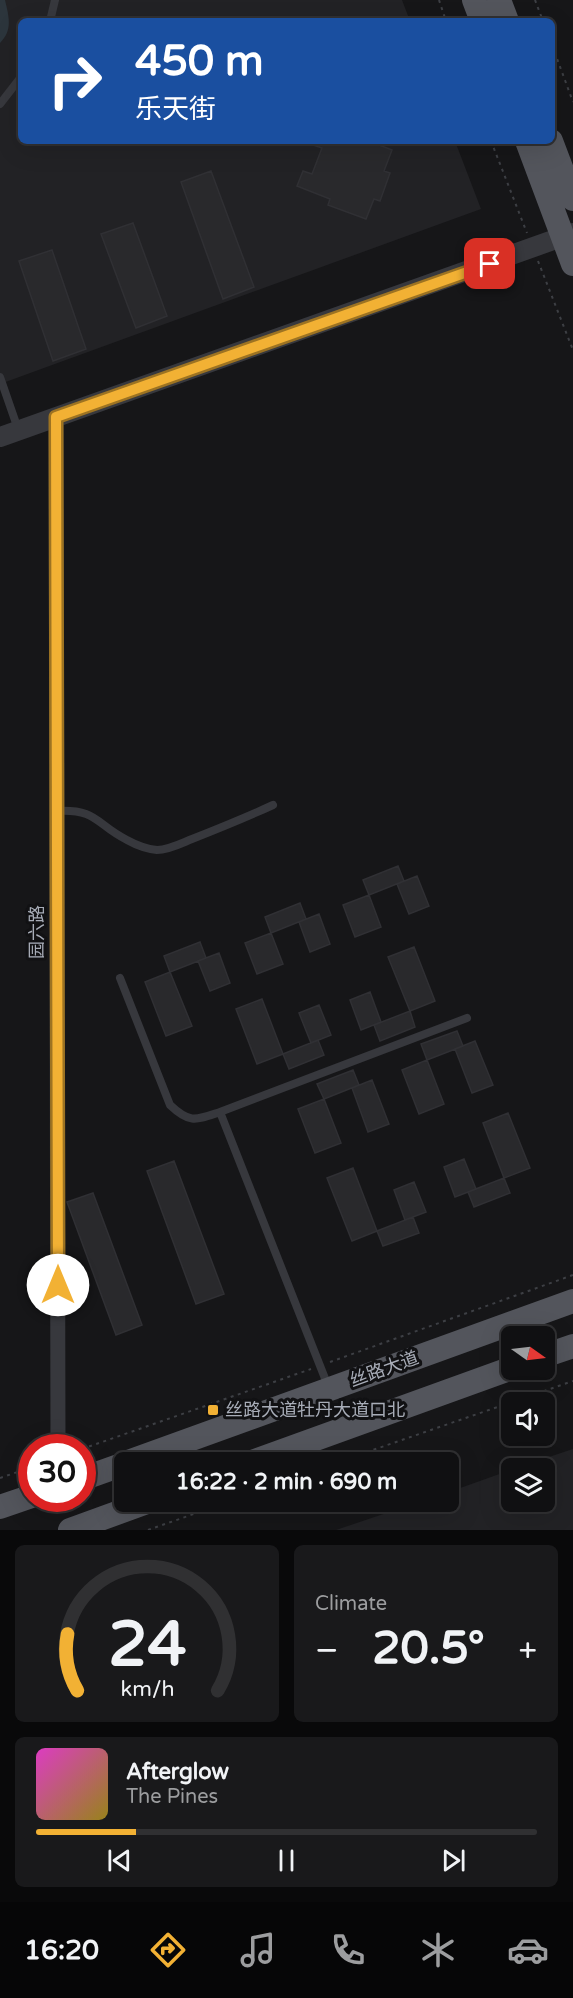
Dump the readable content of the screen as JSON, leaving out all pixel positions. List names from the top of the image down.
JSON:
{
  "streets": {
    "main road": ["丝路大道"],
    "street": ["园六路"]
  },
  "places": {
    "transit": ["丝路大道牡丹大道口北"]
  },
  "north": "right",
  "page": {
    "turn": ["450 m", "乐天街"],
    "limit": "30",
    "trip": "16:22 · 2 min · 690 m",
    "tile": "Climate",
    "heat": ["−", "20.5°", "+"],
    "song": ["Afterglow", "The Pines"],
    "tabs": "16:20",
    "gauge": ["24", "km/h"]
  }
}
